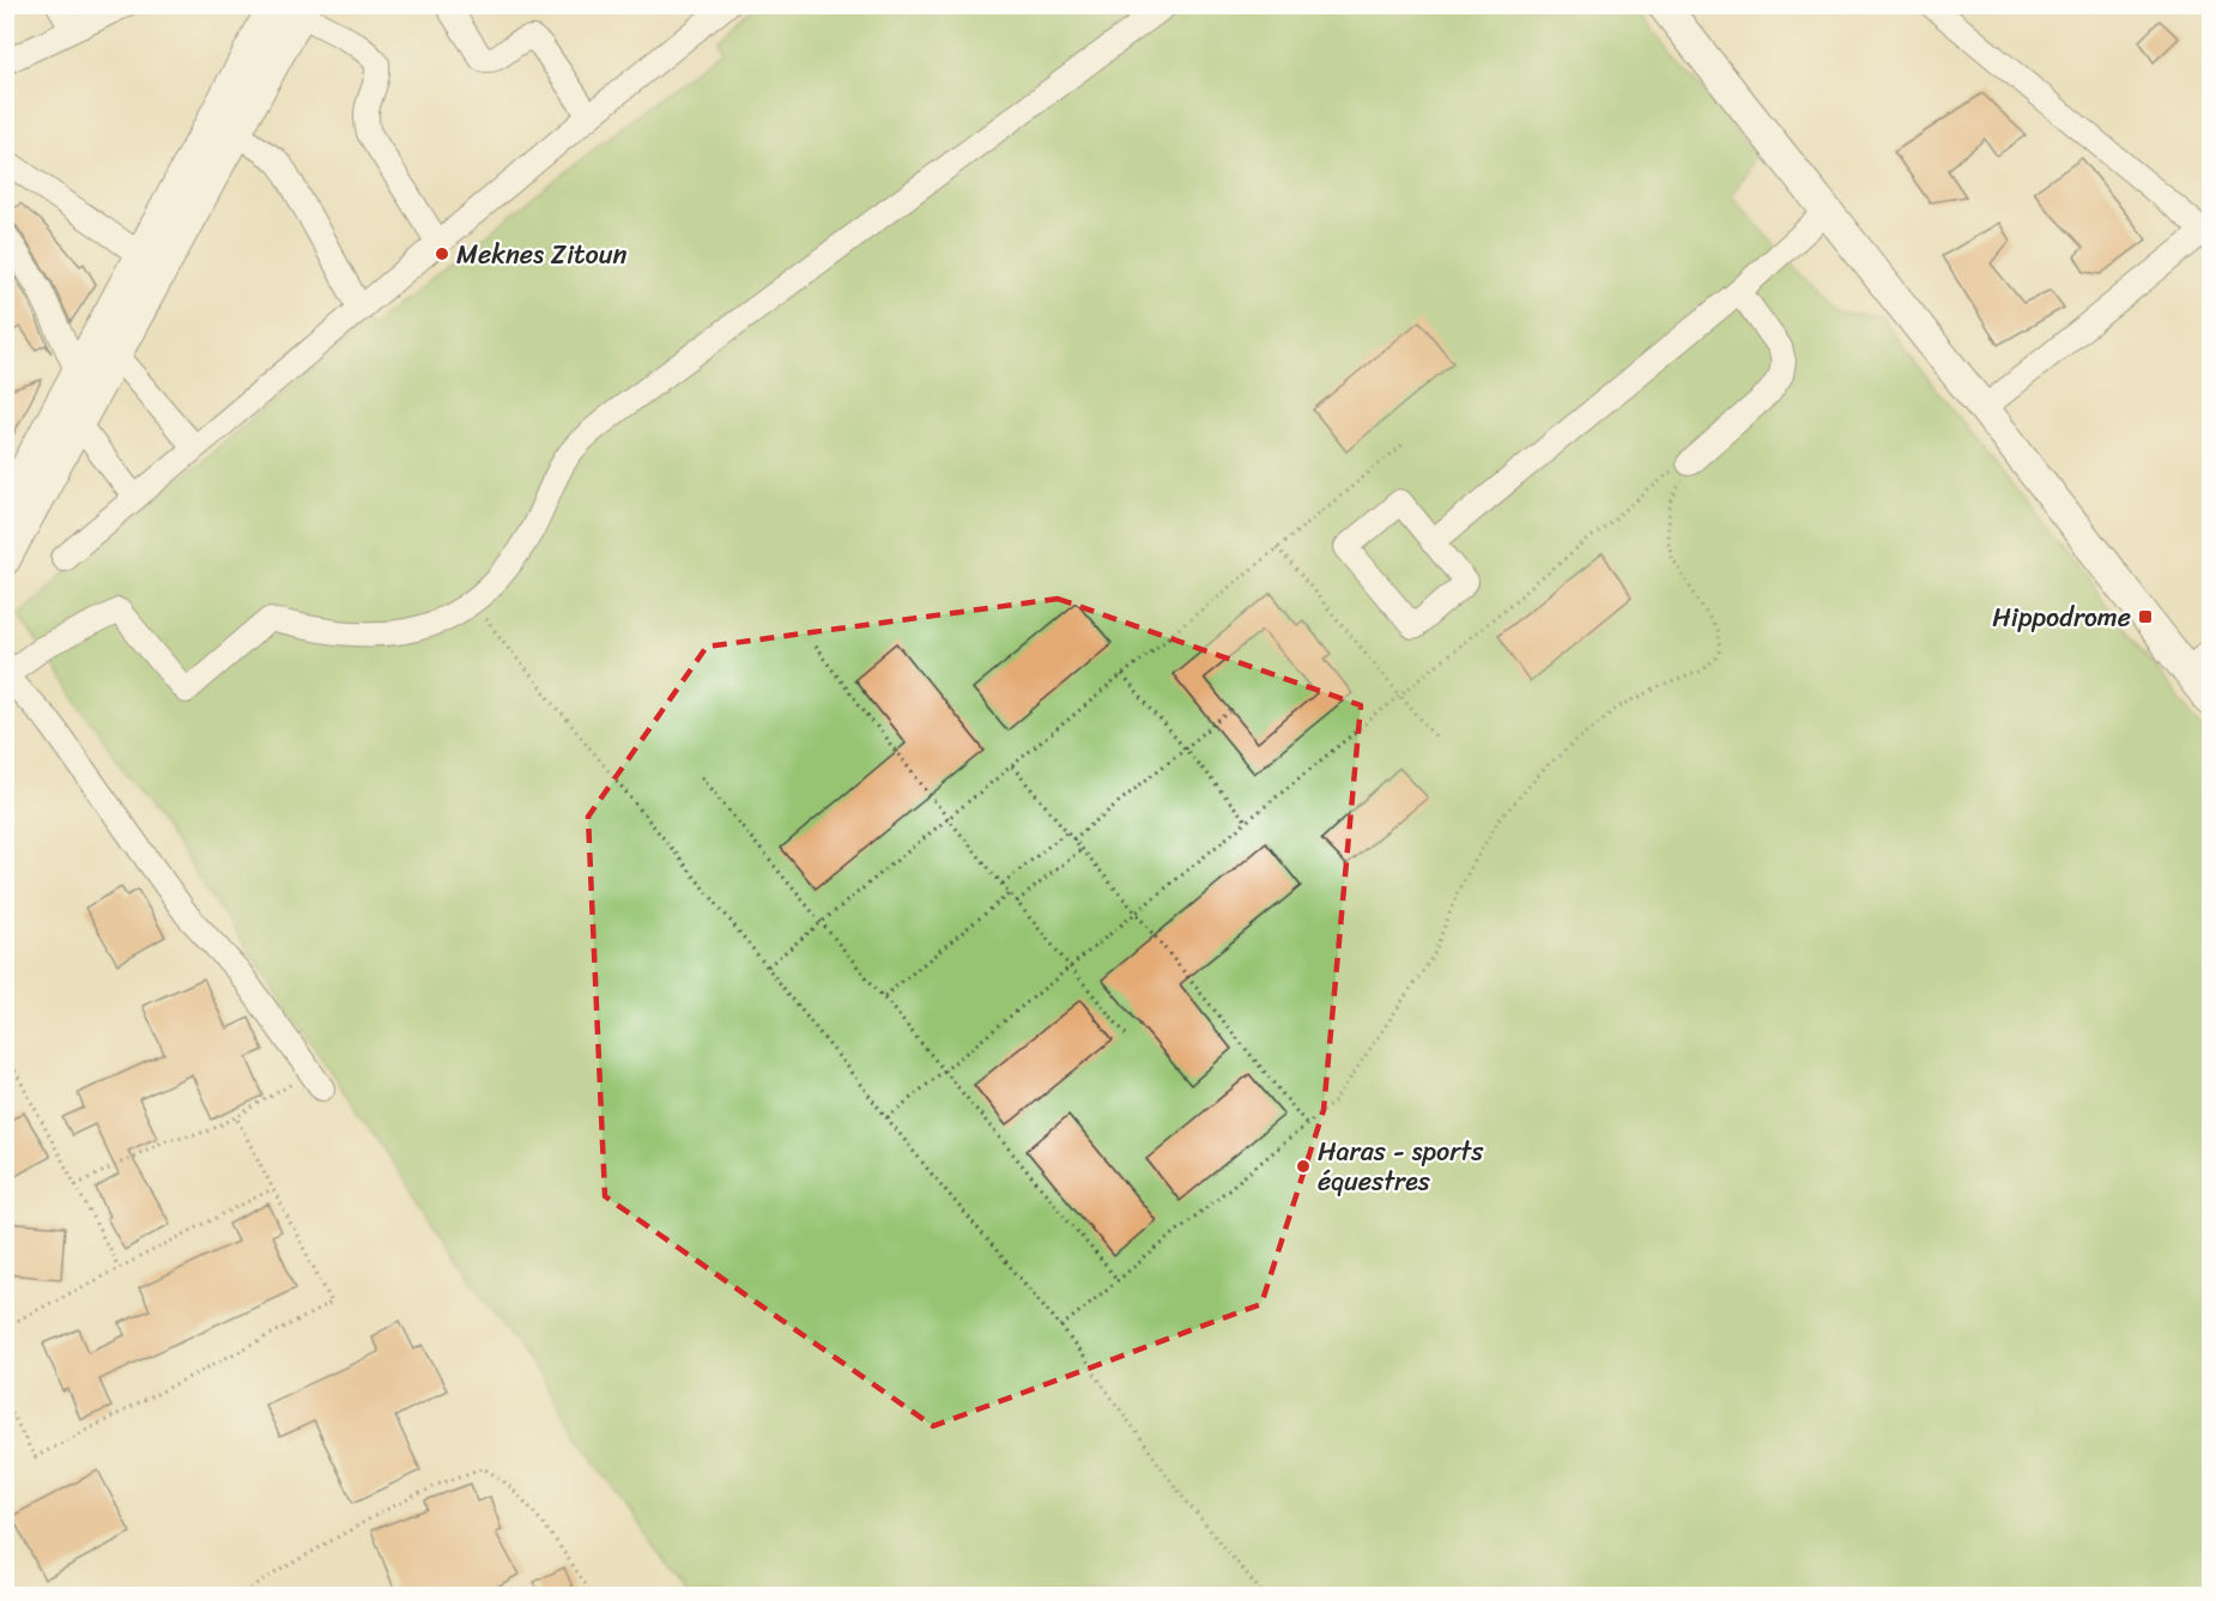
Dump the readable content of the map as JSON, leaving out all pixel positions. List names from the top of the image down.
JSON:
{
  "places": {
    "other": ["Meknes Zitoun", "Haras - sports équestres"],
    "transit": ["Hippodrome"]
  }
}
